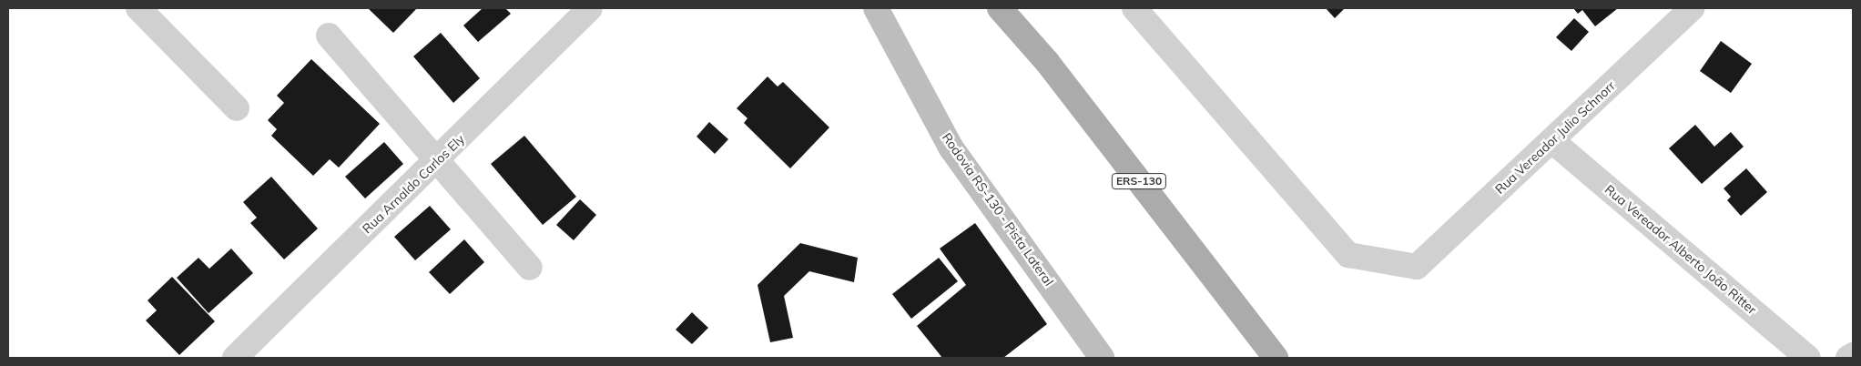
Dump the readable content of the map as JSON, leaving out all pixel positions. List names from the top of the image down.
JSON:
{
  "streets": {
    "main road": ["ERS-130"],
    "street": [
      "Rua Vereador Julio Schnorr",
      "Rua Arnaldo Carlos Ely",
      "Rodovia RS-130 - Pista Lateral",
      "Rua Vereador Alberto João Ritter"
    ]
  },
  "crossings": [
    ["Rua Vereador Julio Schnorr", "Rua Vereador Alberto João Ritter"]
  ]
}
